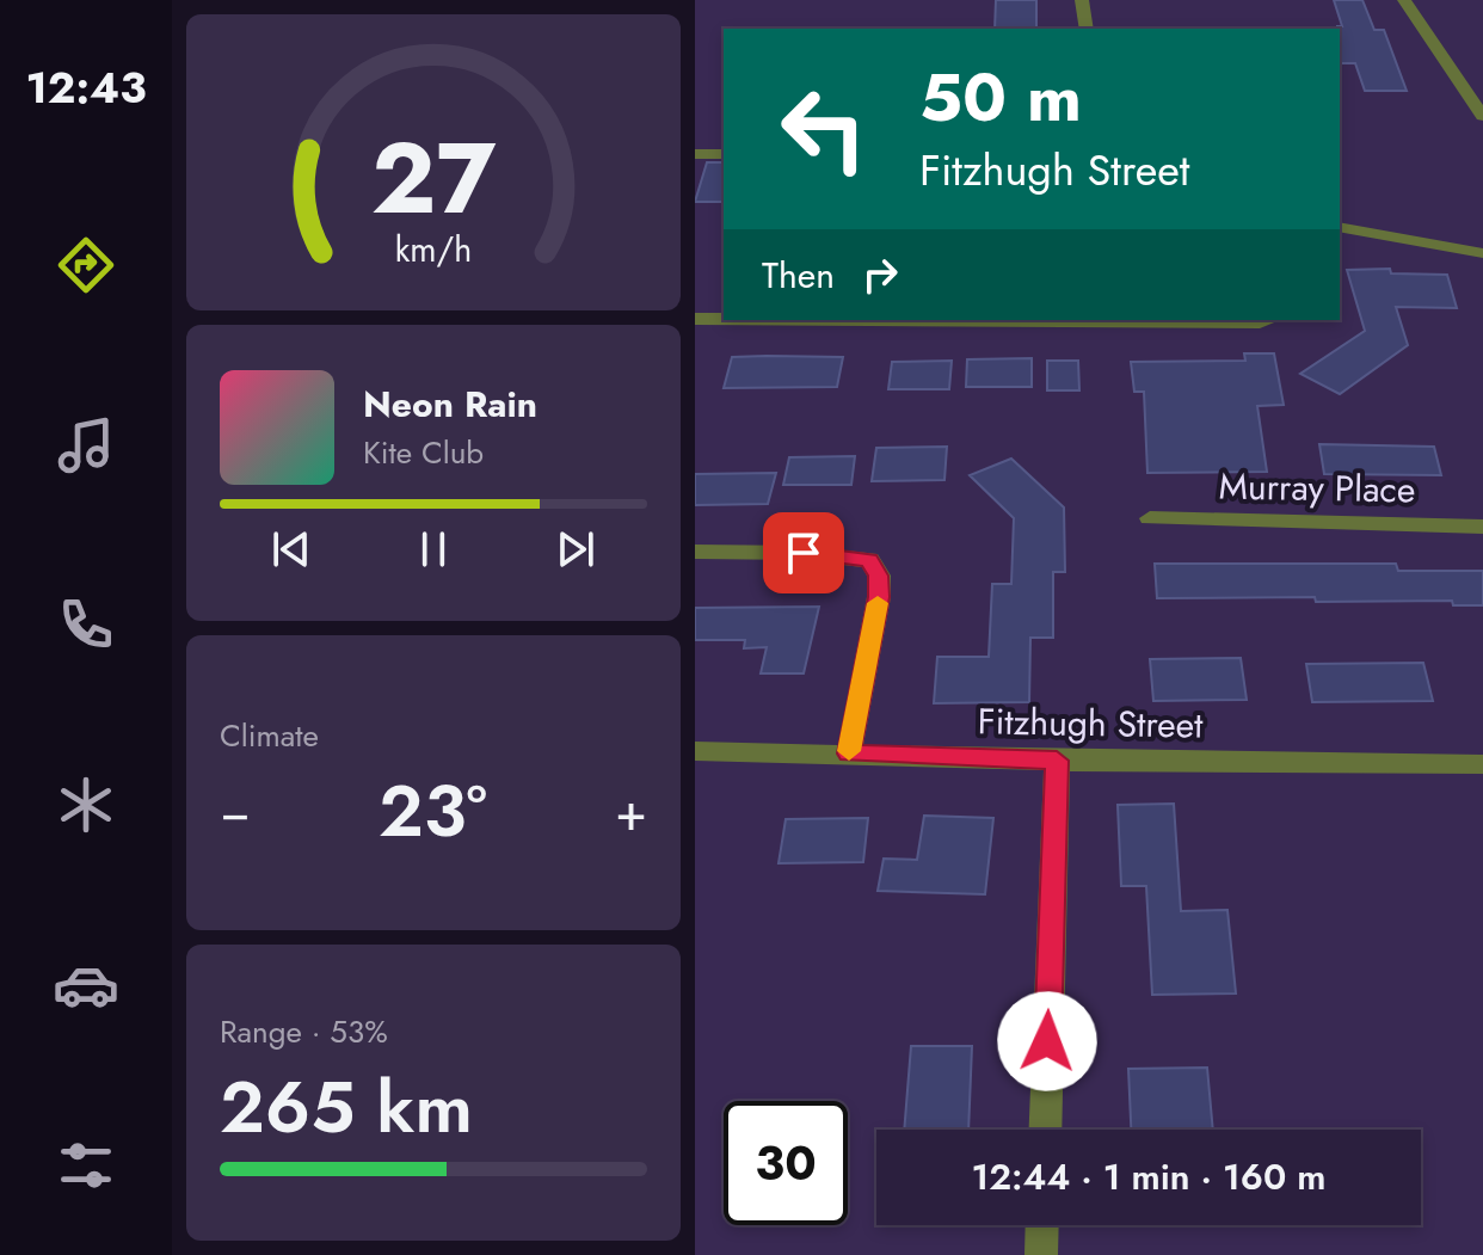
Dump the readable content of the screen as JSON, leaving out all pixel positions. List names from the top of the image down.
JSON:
{
  "streets": {
    "street": ["Murray Place", "Fitzhugh Street"]
  },
  "page": {
    "tabs": "12:43",
    "turn": ["50 m", "Fitzhugh Street"],
    "then": "Then",
    "song": ["Neon Rain", "Kite Club"],
    "tile": [
      "Climate",
      ["Range · 53%", "265 km"]
    ],
    "heat": ["−", "23°", "+"],
    "limit": "30",
    "trip": "12:44 · 1 min · 160 m",
    "gauge": ["27", "km/h"]
  }
}
